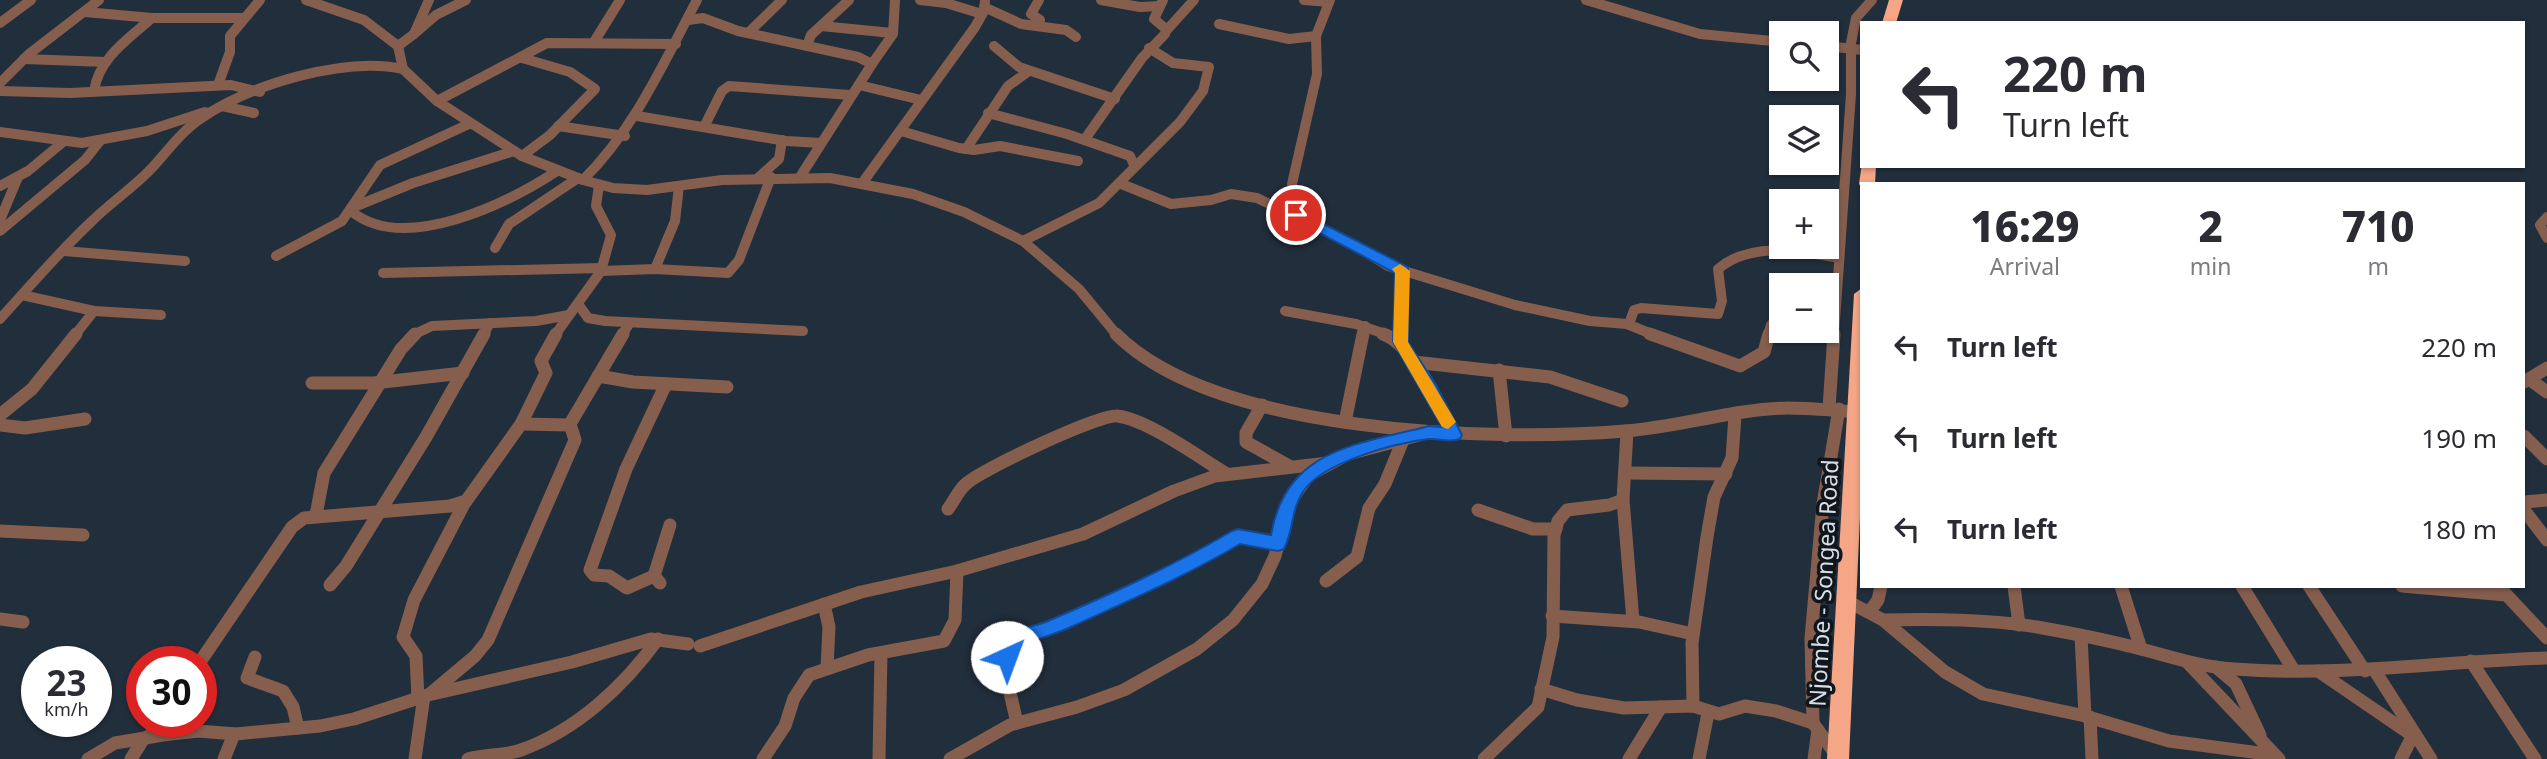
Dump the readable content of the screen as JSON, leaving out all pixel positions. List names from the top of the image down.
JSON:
{
  "streets": {
    "highway": ["Njombe - Songea Road"]
  },
  "page": {
    "map_buttons": ["+", "−"],
    "turn": ["220 m", "Turn left"],
    "eta": [
      "16:29",
      "Arrival",
      "2",
      "min",
      "710",
      "m"
    ],
    "list": [
      {
        "name": "Turn left",
        "value": "220 m"
      },
      {
        "name": "Turn left",
        "value": "190 m"
      },
      {
        "name": "Turn left",
        "value": "180 m"
      }
    ],
    "speed": "23 km/h",
    "limit": "30"
  }
}
